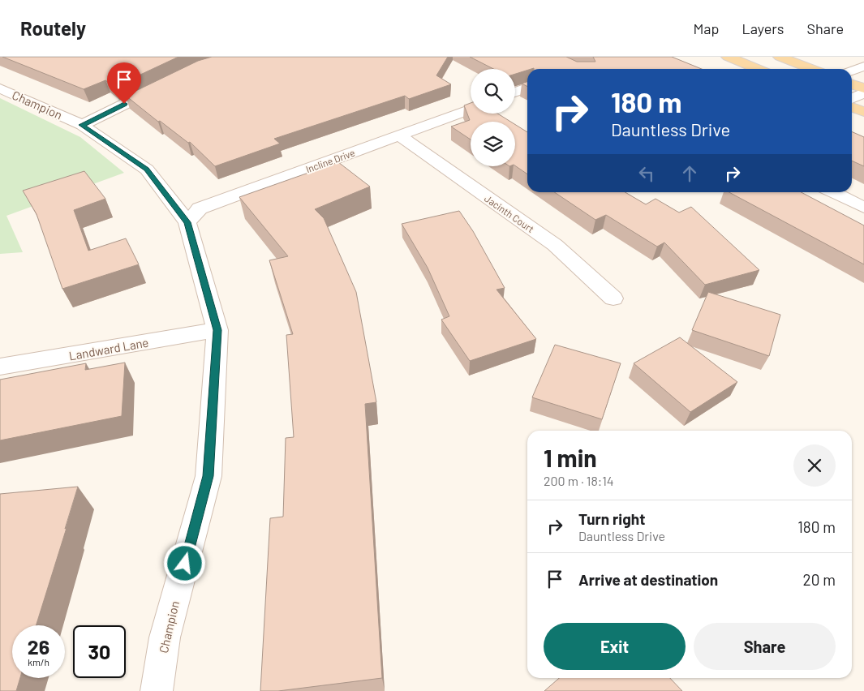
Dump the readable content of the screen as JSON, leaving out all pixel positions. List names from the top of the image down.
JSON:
{
  "streets": {
    "street": [
      "Champion",
      "Incline Drive",
      "Jacinth Court",
      "Landward Lane"
    ]
  },
  "crossings": [
    ["Champion", "Incline Drive"],
    ["Champion", "Landward Lane"],
    ["Incline Drive", "Jacinth Court"]
  ],
  "page": {
    "header": "Routely",
    "nav": ["Map", "Layers", "Share"],
    "turn": ["180 m", "Dauntless Drive"],
    "heading": ["1 min", "200 m · 18:14"],
    "list": [
      {
        "name": "Turn right",
        "note": "Dauntless Drive",
        "value": "180 m"
      },
      {
        "name": "Arrive at destination",
        "value": "20 m"
      }
    ],
    "buttons": ["Exit", "Share"],
    "speed": "26 km/h",
    "limit": "30"
  }
}
